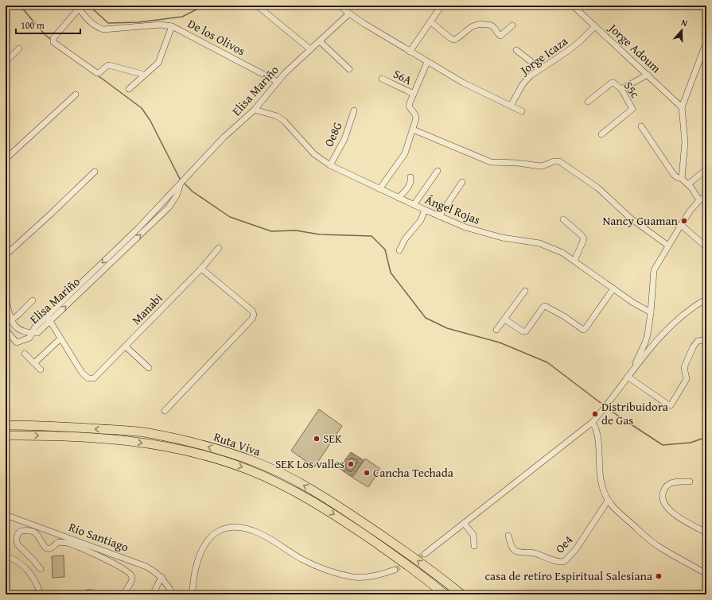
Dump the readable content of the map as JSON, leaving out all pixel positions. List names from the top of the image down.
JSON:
{
  "streets": {
    "highway": ["Ruta Viva"],
    "street": [
      "De los Olivos",
      "Jorge Adoum",
      "Jorge Icaza",
      "S6A",
      "S5c",
      "Elisa Mariño",
      "Oe8G",
      "Ángel Rojas",
      "Manabi",
      "Rio Santiago",
      "Oe4"
    ]
  },
  "crossings": [
    ["De los Olivos", "Elisa Mariño"],
    ["Jorge Adoum", "Jorge Icaza"],
    ["Elisa Mariño", "Ángel Rojas"],
    ["Oe8G", "Ángel Rojas"]
  ],
  "places": [
    "Nancy Guaman",
    "Distribuidora de Gas",
    "SEK",
    "SEK Los valles",
    "Cancha Techada",
    "casa de retiro Espiritual Salesiana"
  ],
  "scale_bar": "100 m",
  "north": "top"
}
